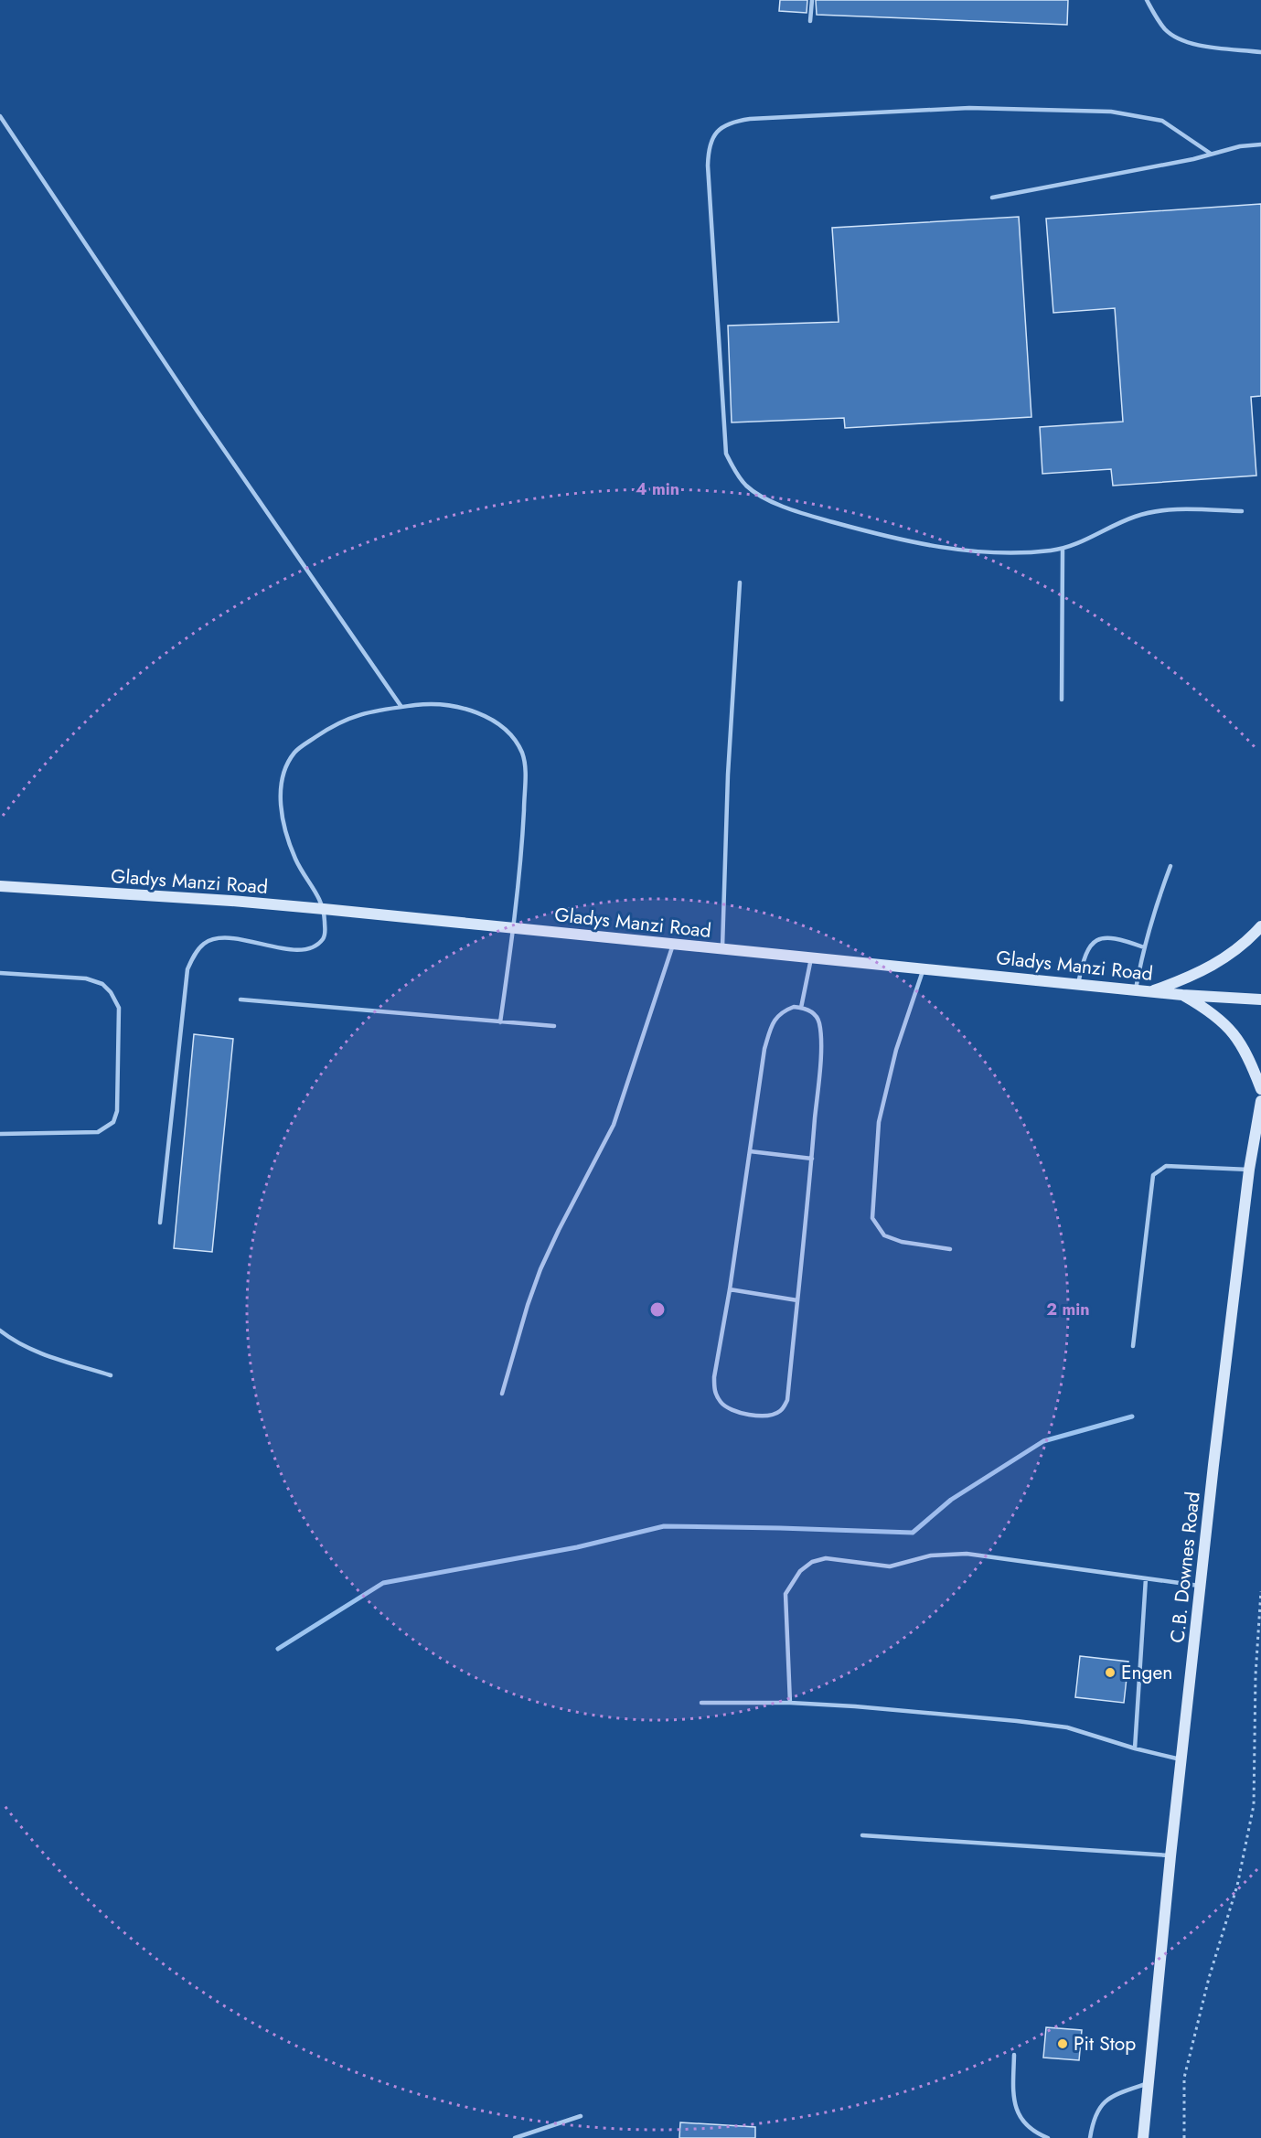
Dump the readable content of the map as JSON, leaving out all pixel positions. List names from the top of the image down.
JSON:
{
  "streets": {
    "main road": ["Gladys Manzi Road", "C.B. Downes Road"]
  },
  "places": ["Engen", "Pit Stop"],
  "rings": ["4 min", "2 min"]
}
